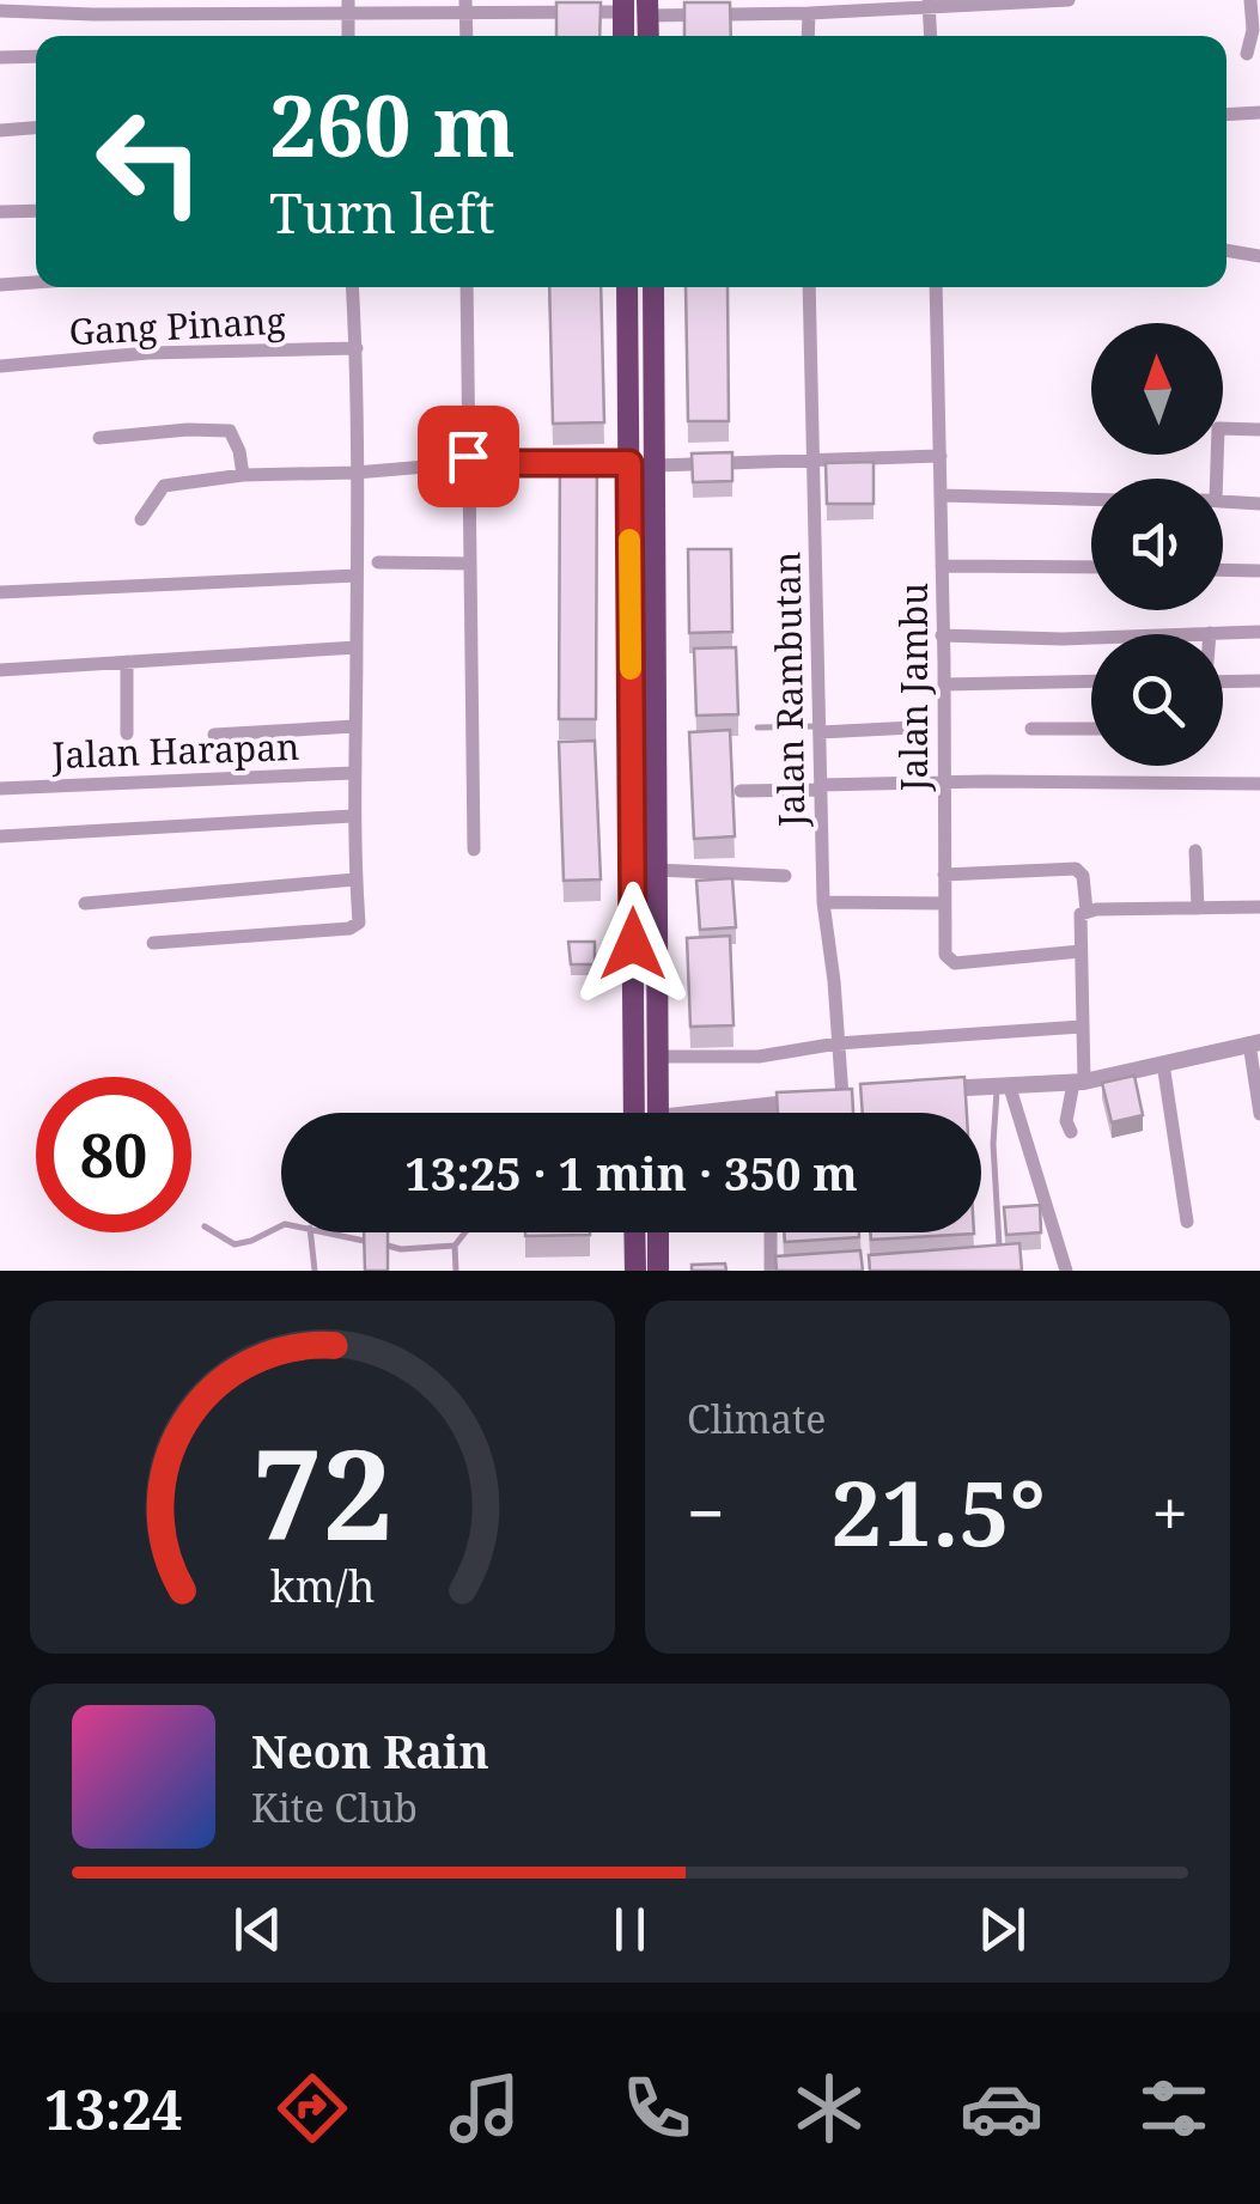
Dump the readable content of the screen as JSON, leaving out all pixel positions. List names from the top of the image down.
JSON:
{
  "streets": {
    "street": [
      "Gang Pinang",
      "Jalan Jambu",
      "Jalan Rambutan",
      "Jalan Harapan"
    ]
  },
  "north": "top",
  "page": {
    "turn": ["260 m", "Turn left"],
    "limit": "80",
    "trip": "13:25 · 1 min · 350 m",
    "tile": "Climate",
    "heat": ["−", "21.5°", "+"],
    "song": ["Neon Rain", "Kite Club"],
    "tabs": "13:24",
    "gauge": ["72", "km/h"]
  }
}
